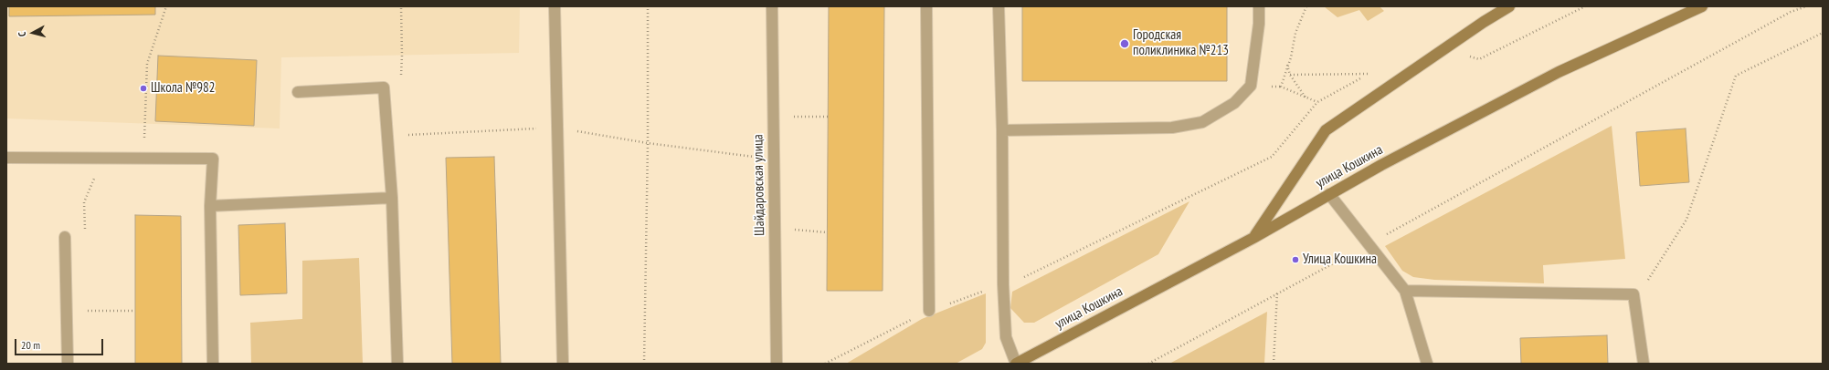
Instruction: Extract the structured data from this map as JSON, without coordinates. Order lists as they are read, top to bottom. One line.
{"streets":{"main road":["улица Кошкина"],"street":["Шайдаровская улица"]},"places":["Городская поликлиника №213","Школа №982","Улица Кошкина"],"scale_bar":"20 m","north":"left"}
